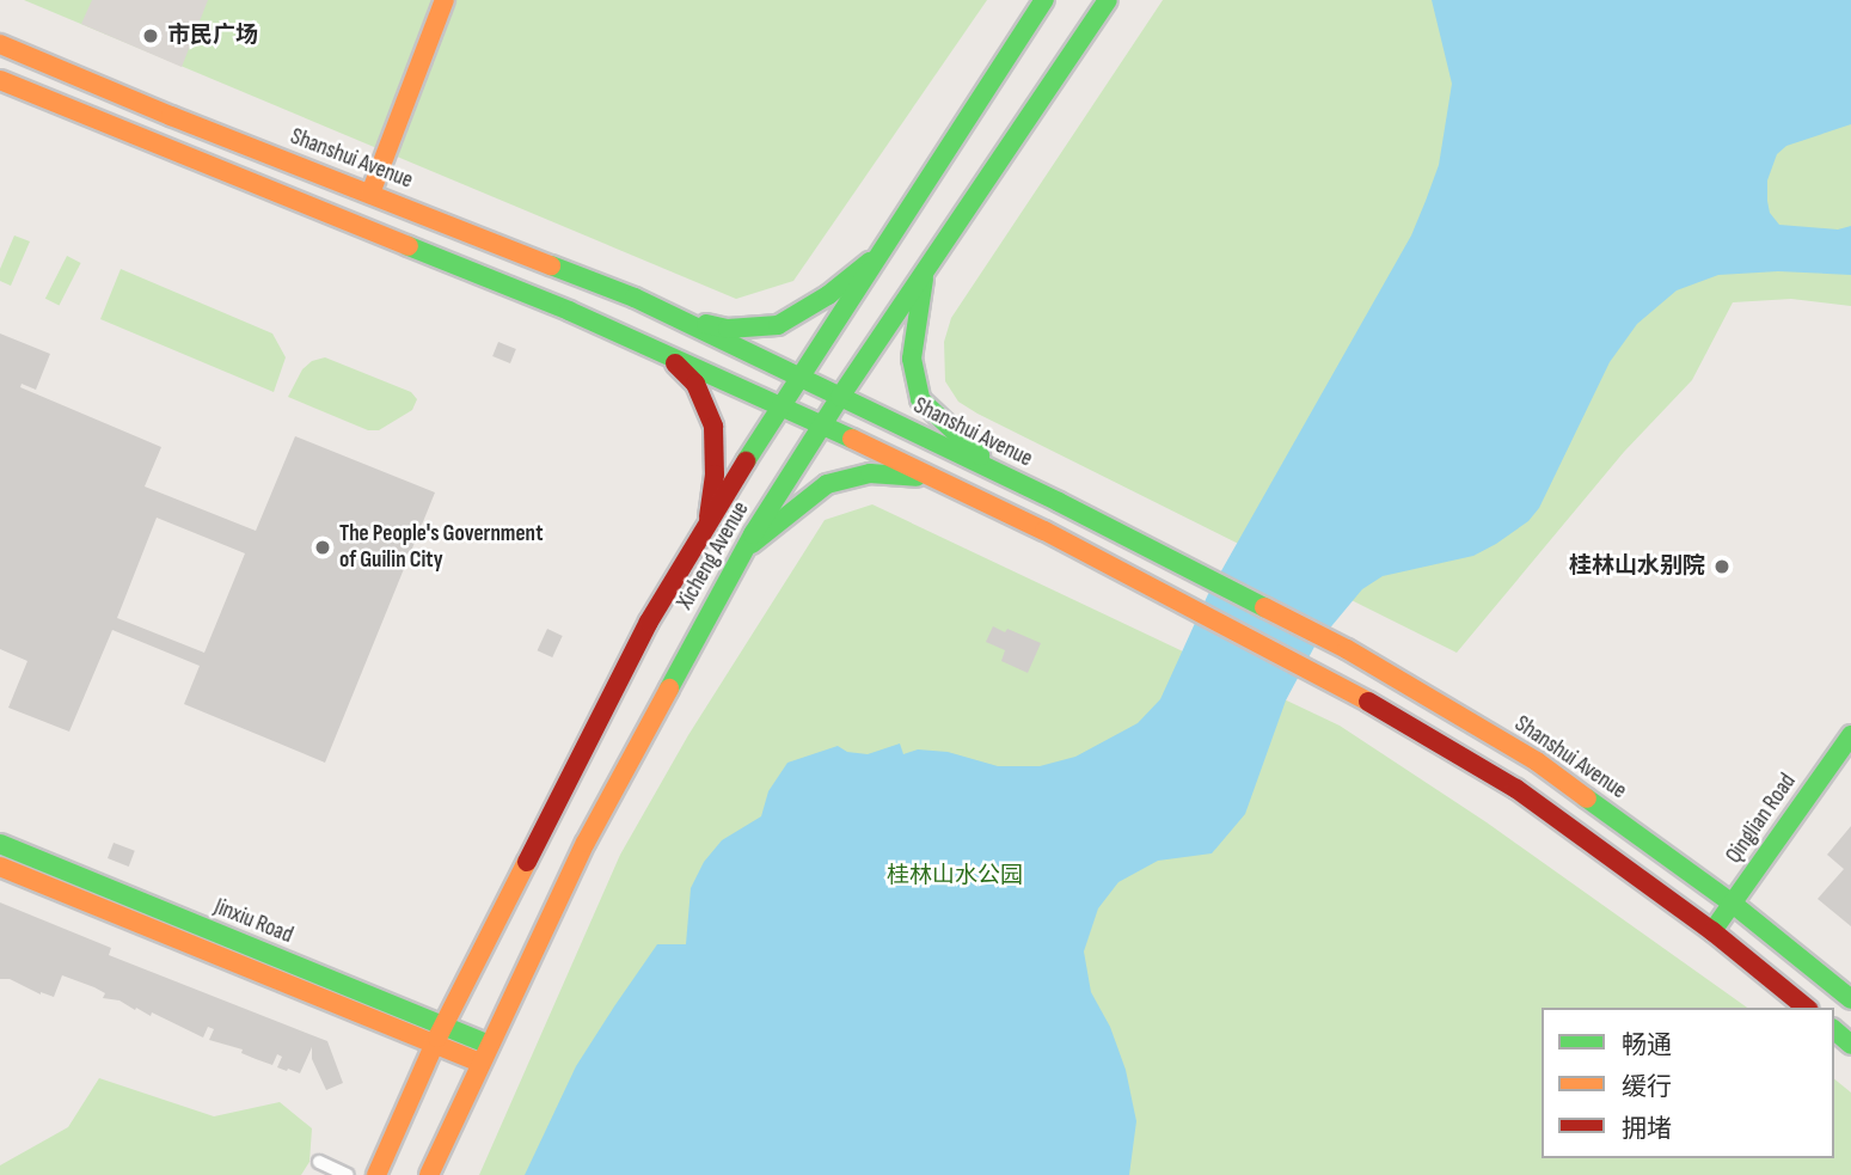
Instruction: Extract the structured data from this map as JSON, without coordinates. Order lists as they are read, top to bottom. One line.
{"streets":{"main road":["Shanshui Avenue","Xicheng Avenue","Qinglian Road","Jinxiu Road"]},"crossings":[["Shanshui Avenue","Xicheng Avenue"],["Shanshui Avenue","Qinglian Road"],["Xicheng Avenue","Jinxiu Road"]],"parks":["桂林山水公园"],"places":["市民广场","The People's Government of Guilin City","桂林山水别院"],"legend":["畅通","缓行","拥堵"]}
